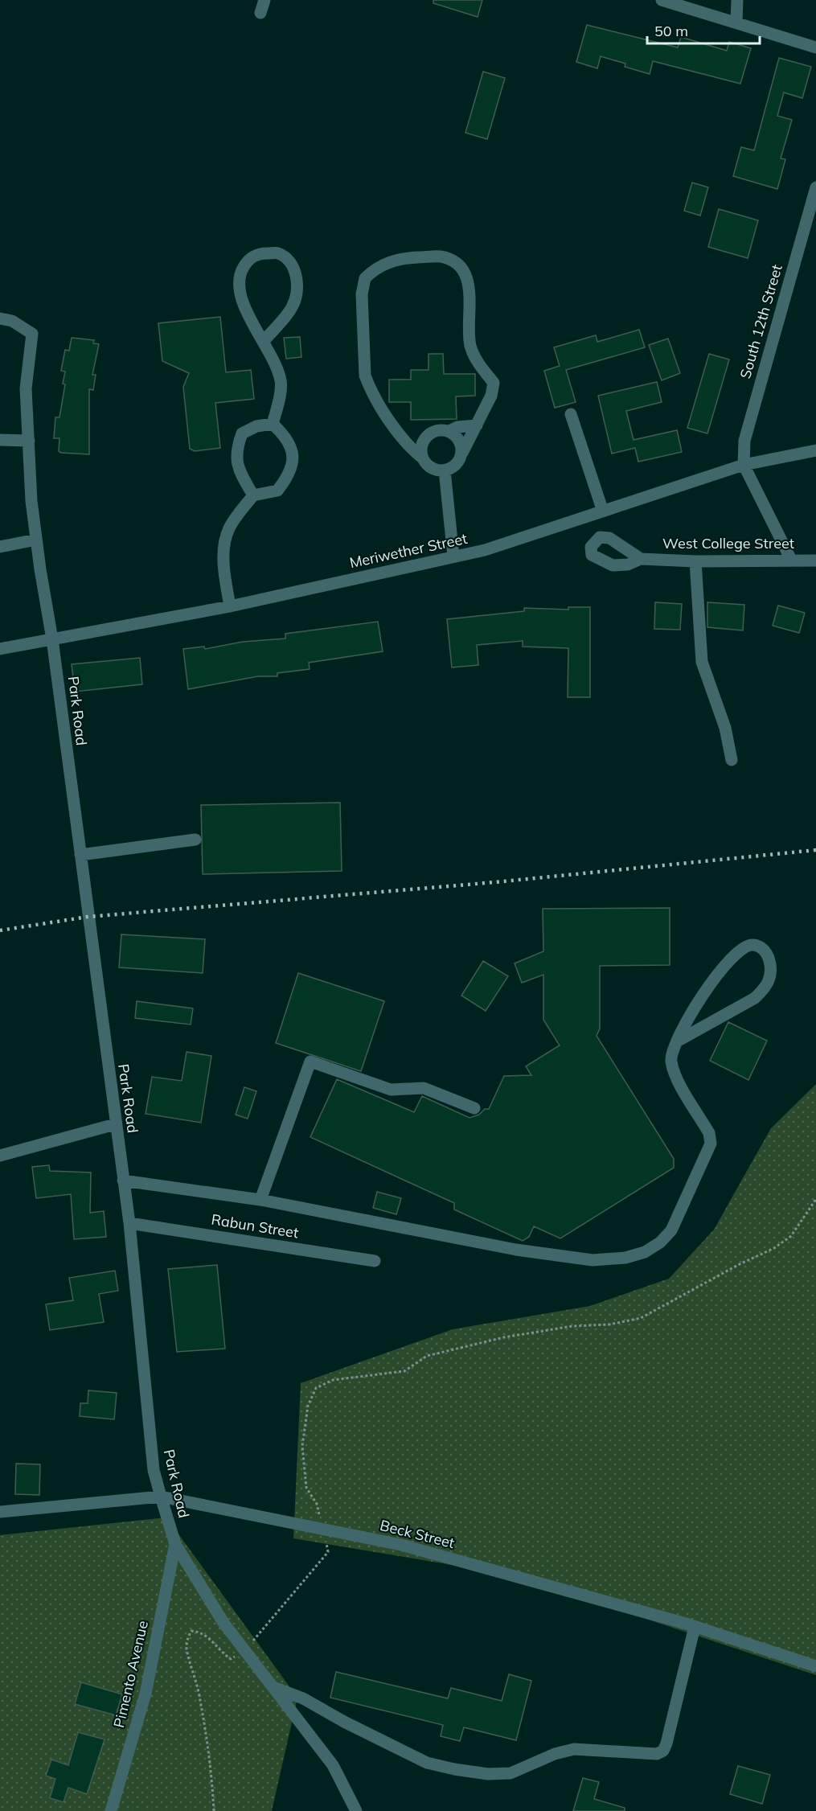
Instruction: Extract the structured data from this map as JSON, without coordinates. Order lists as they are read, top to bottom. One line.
{"streets":{"street":["South 12th Street","West College Street","Meriwether Street","Park Road","Rabun Street","Beck Street","Pimento Avenue"]},"crossings":[["South 12th Street","Meriwether Street"],["Meriwether Street","Park Road"],["Park Road","Rabun Street"],["Park Road","Beck Street"],["Park Road","Pimento Avenue"]],"scale_bar":"50 m"}
